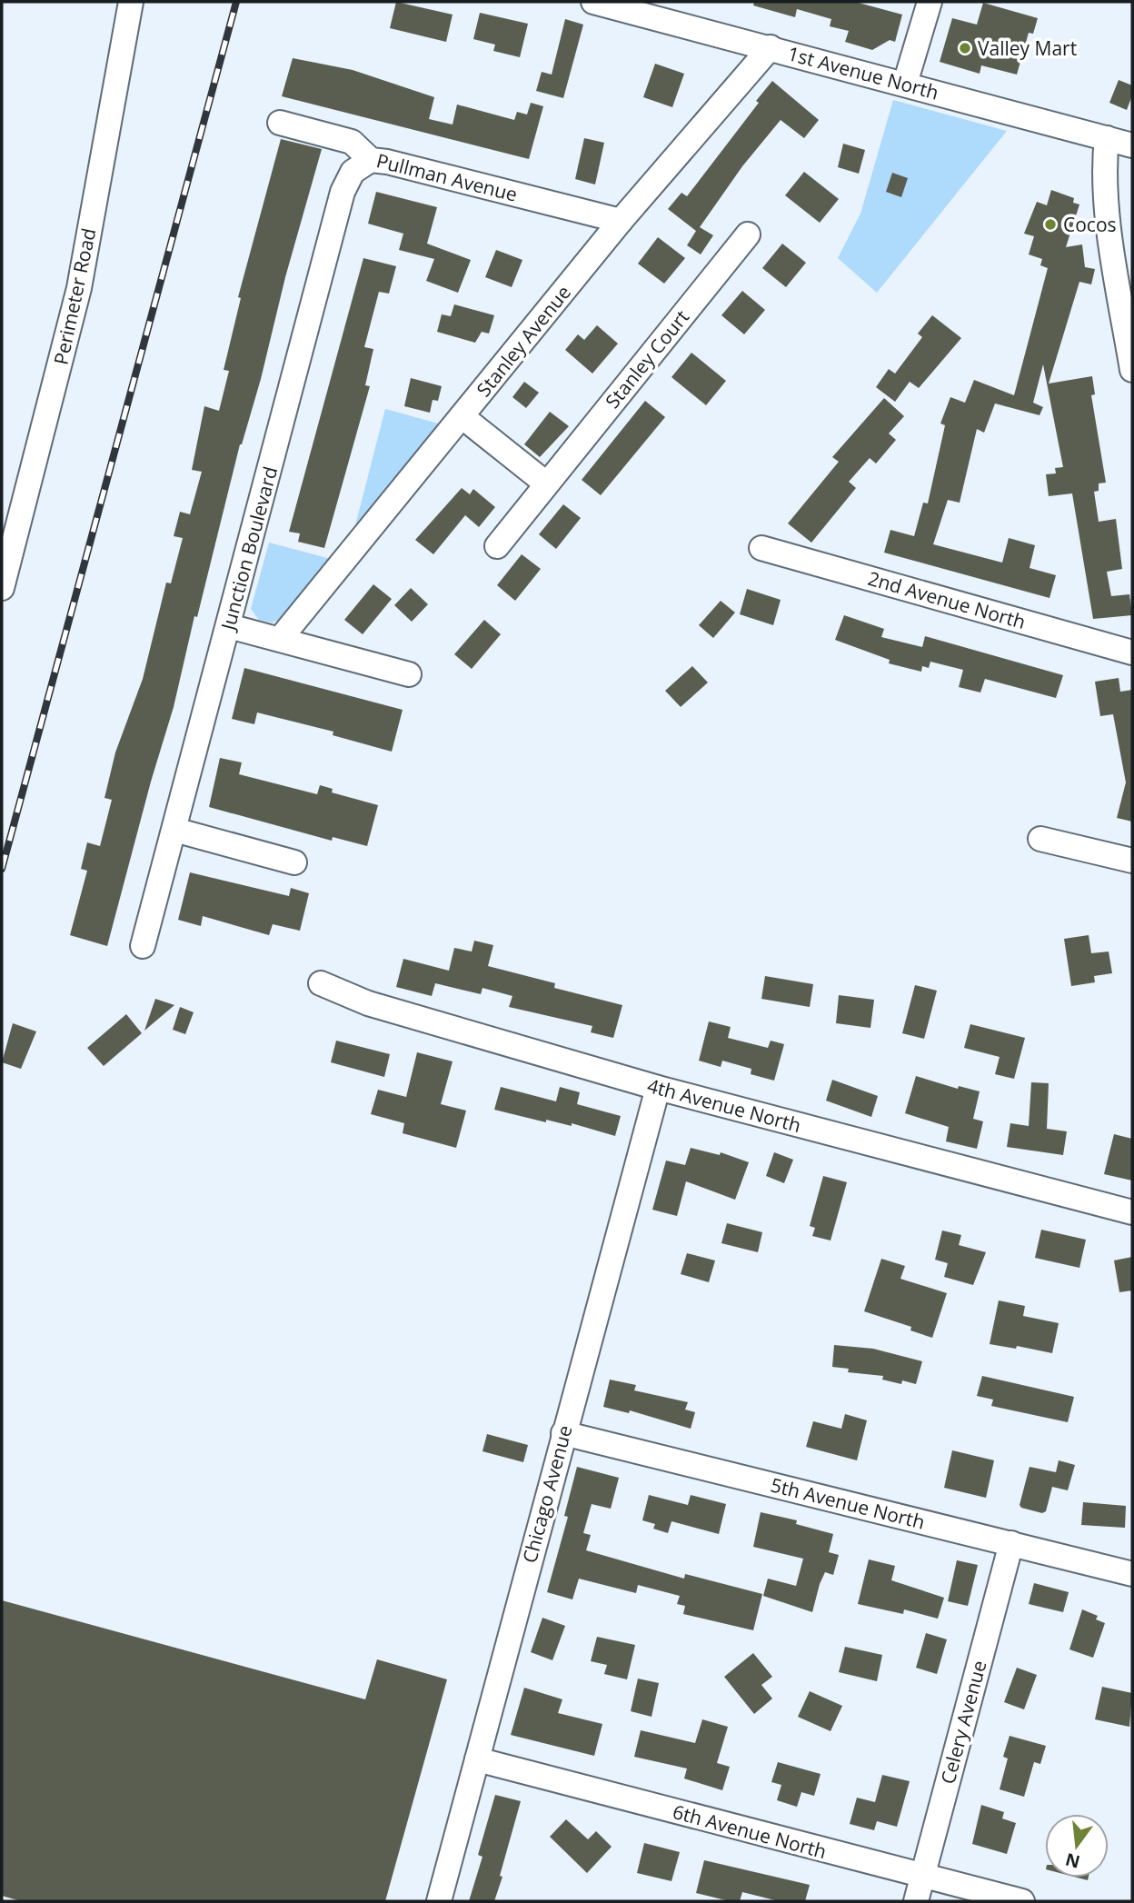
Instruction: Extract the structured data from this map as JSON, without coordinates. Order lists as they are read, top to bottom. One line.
{"streets":{"street":["1st Avenue North","Pullman Avenue","Perimeter Road","Stanley Avenue","Stanley Court","Junction Boulevard","2nd Avenue North","4th Avenue North","Chicago Avenue","5th Avenue North","Celery Avenue","6th Avenue North"]},"crossings":[["1st Avenue North","Stanley Avenue"],["Pullman Avenue","Stanley Avenue"],["Pullman Avenue","Junction Boulevard"],["4th Avenue North","Chicago Avenue"],["Chicago Avenue","5th Avenue North"],["Chicago Avenue","6th Avenue North"],["5th Avenue North","Celery Avenue"],["Celery Avenue","6th Avenue North"]],"places":["Valley Mart","Cocos"],"north":"bottom"}
